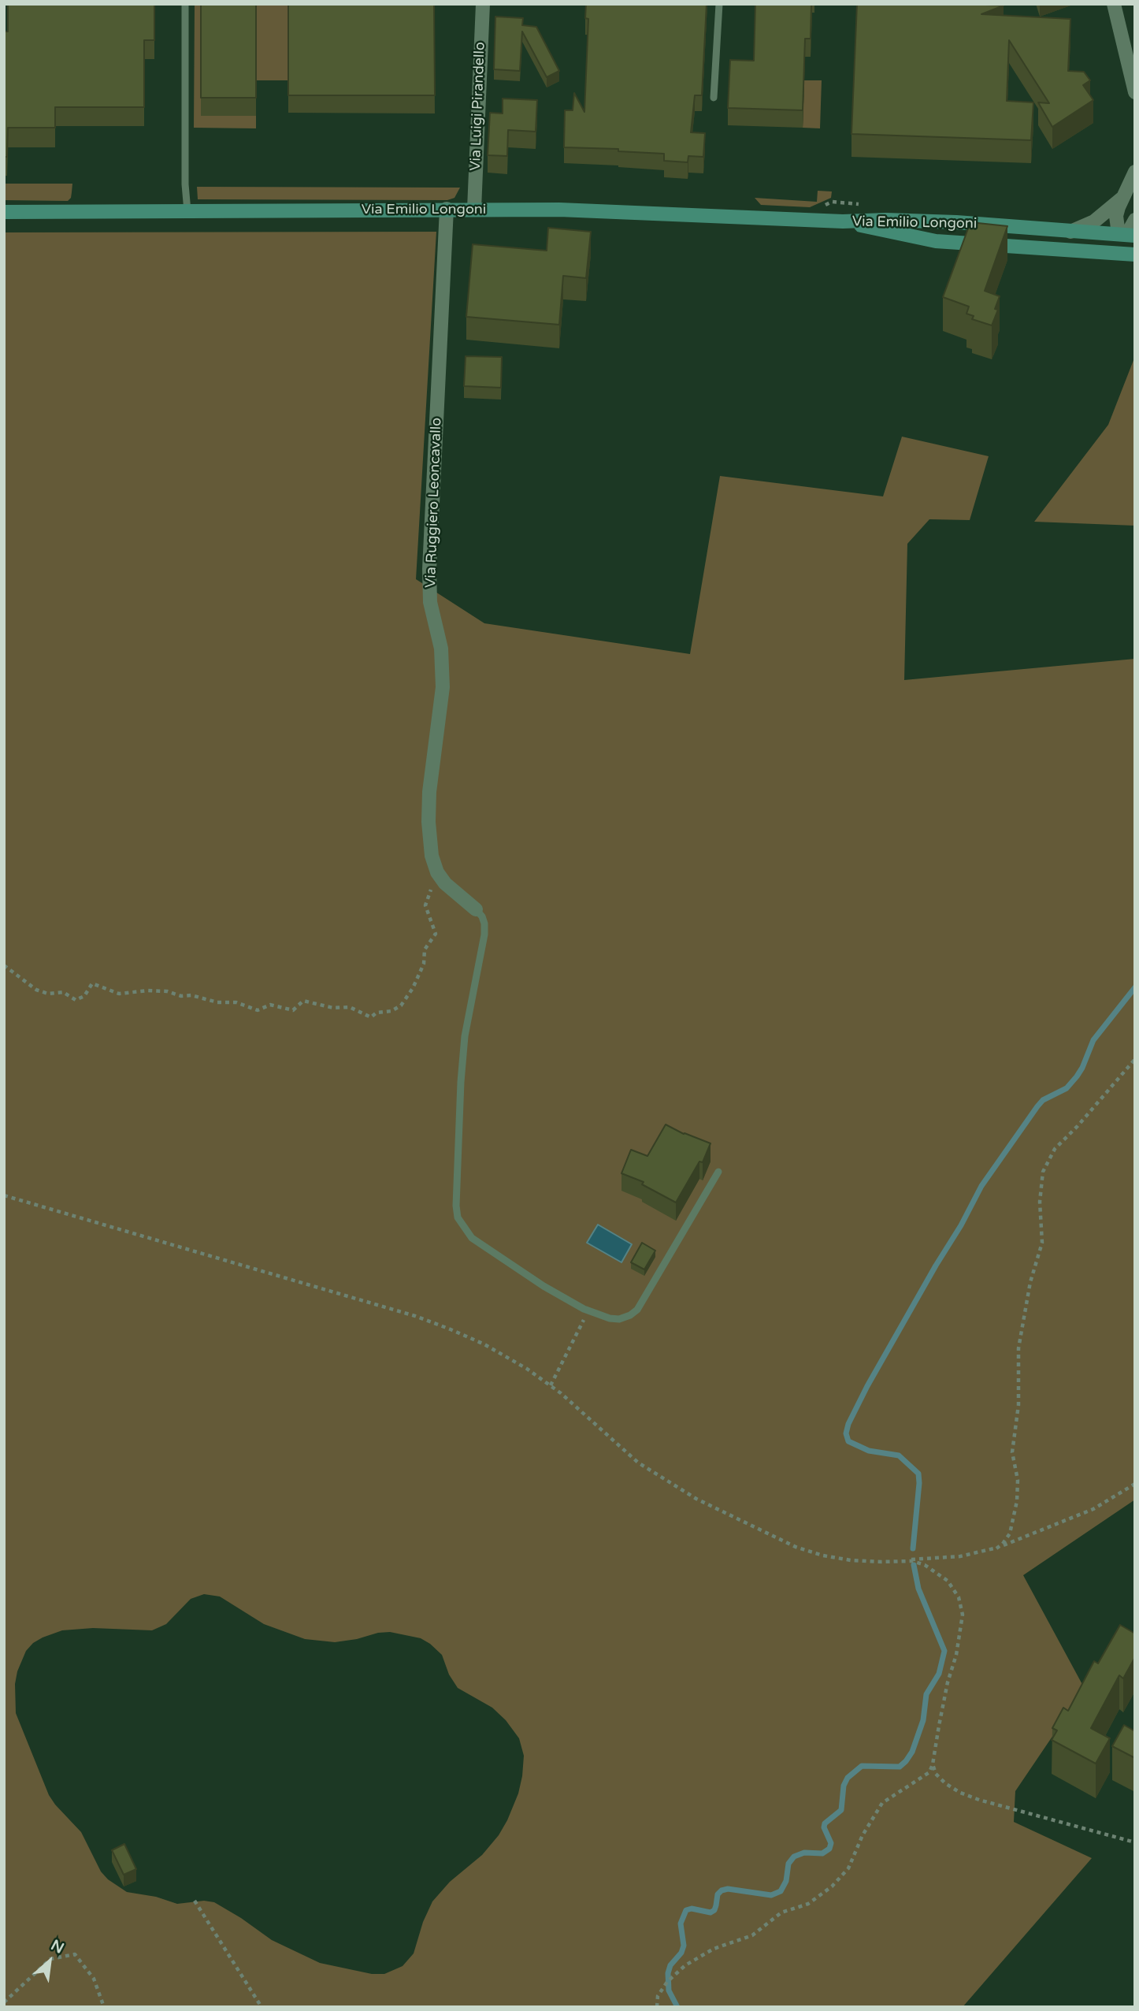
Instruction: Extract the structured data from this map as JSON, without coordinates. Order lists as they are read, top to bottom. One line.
{"streets":{"street":["Via Luigi Pirandello","Via Emilio Longoni","Via Ruggiero Leoncavallo"]},"crossings":[["Via Luigi Pirandello","Via Emilio Longoni"],["Via Emilio Longoni","Via Ruggiero Leoncavallo"]],"north":"top right"}
